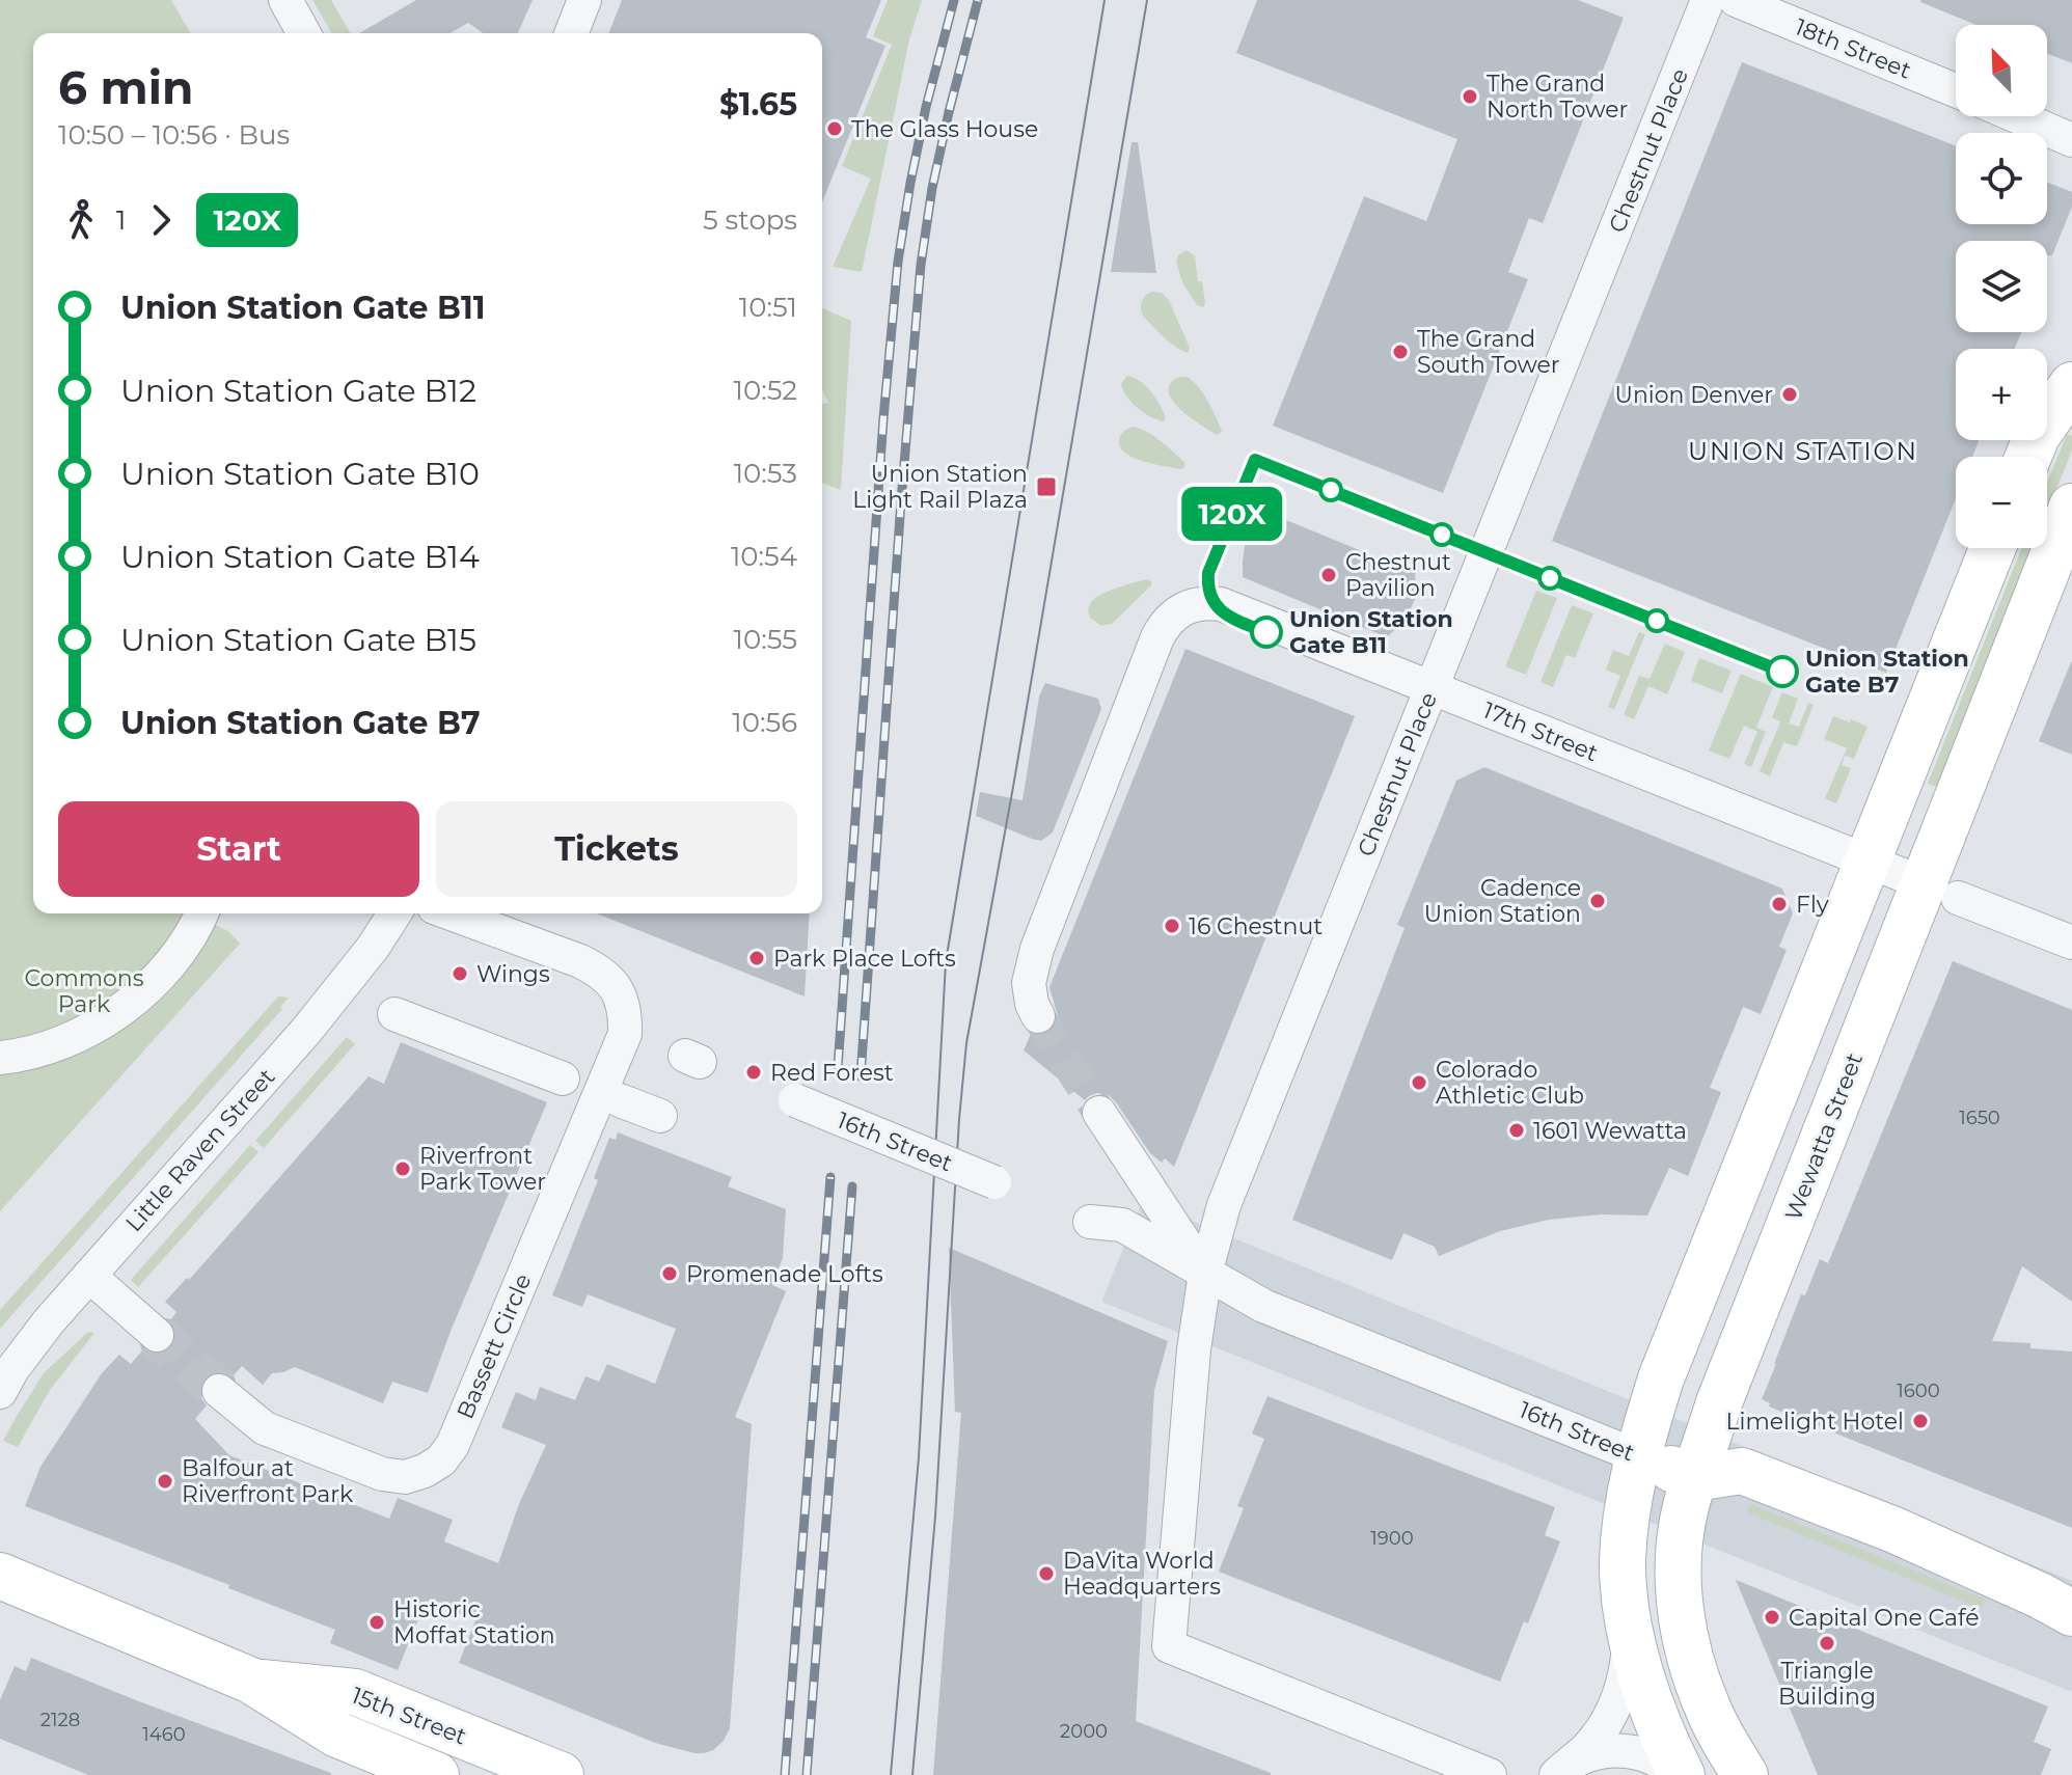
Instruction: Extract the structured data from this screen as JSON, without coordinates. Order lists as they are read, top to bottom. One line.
{"streets":{"street":["18th Street","Chestnut Place","17th Street","Wewatta Street","16th Street","Little Raven Street","Bassett Circle","15th Street"]},"crossings":[["Chestnut Place","17th Street"],["Chestnut Place","16th Street"],["17th Street","Wewatta Street"],["Wewatta Street","16th Street"]],"districts":["UNION STATION"],"parks":["Commons Park"],"places":{"other":["The Grand North Tower","The Glass House","The Grand South Tower","Union Denver","Chestnut Pavilion","Union Station Gate B11","Union Station Gate B7","Cadence Union Station","Fly","16 Chestnut","Park Place Lofts","Wings","Red Forest","Colorado Athletic Club","1601 Wewatta","Riverfront Park Tower","Promenade Lofts","Limelight Hotel","Balfour at Riverfront Park","DaVita World Headquarters","Capital One Café","Historic Moffat Station","Triangle Building"],"transit":["Union Station Light Rail Plaza"]},"lines":["bus line 120X"],"house_numbers":["1650","1600","1900","2128","2000","1460"],"north":"top left","page":{"on_map":"120X","map_buttons":["+","−"],"heading":["6 min","10:50 – 10:56 · Bus","$1.65"],"legs":["1","120X","5 stops"],"list":[{"name":"Union Station Gate B11","value":"10:51"},{"name":"Union Station Gate B12","value":"10:52"},{"name":"Union Station Gate B10","value":"10:53"},{"name":"Union Station Gate B14","value":"10:54"},{"name":"Union Station Gate B15","value":"10:55"},{"name":"Union Station Gate B7","value":"10:56"}],"buttons":["Start","Tickets"]}}
